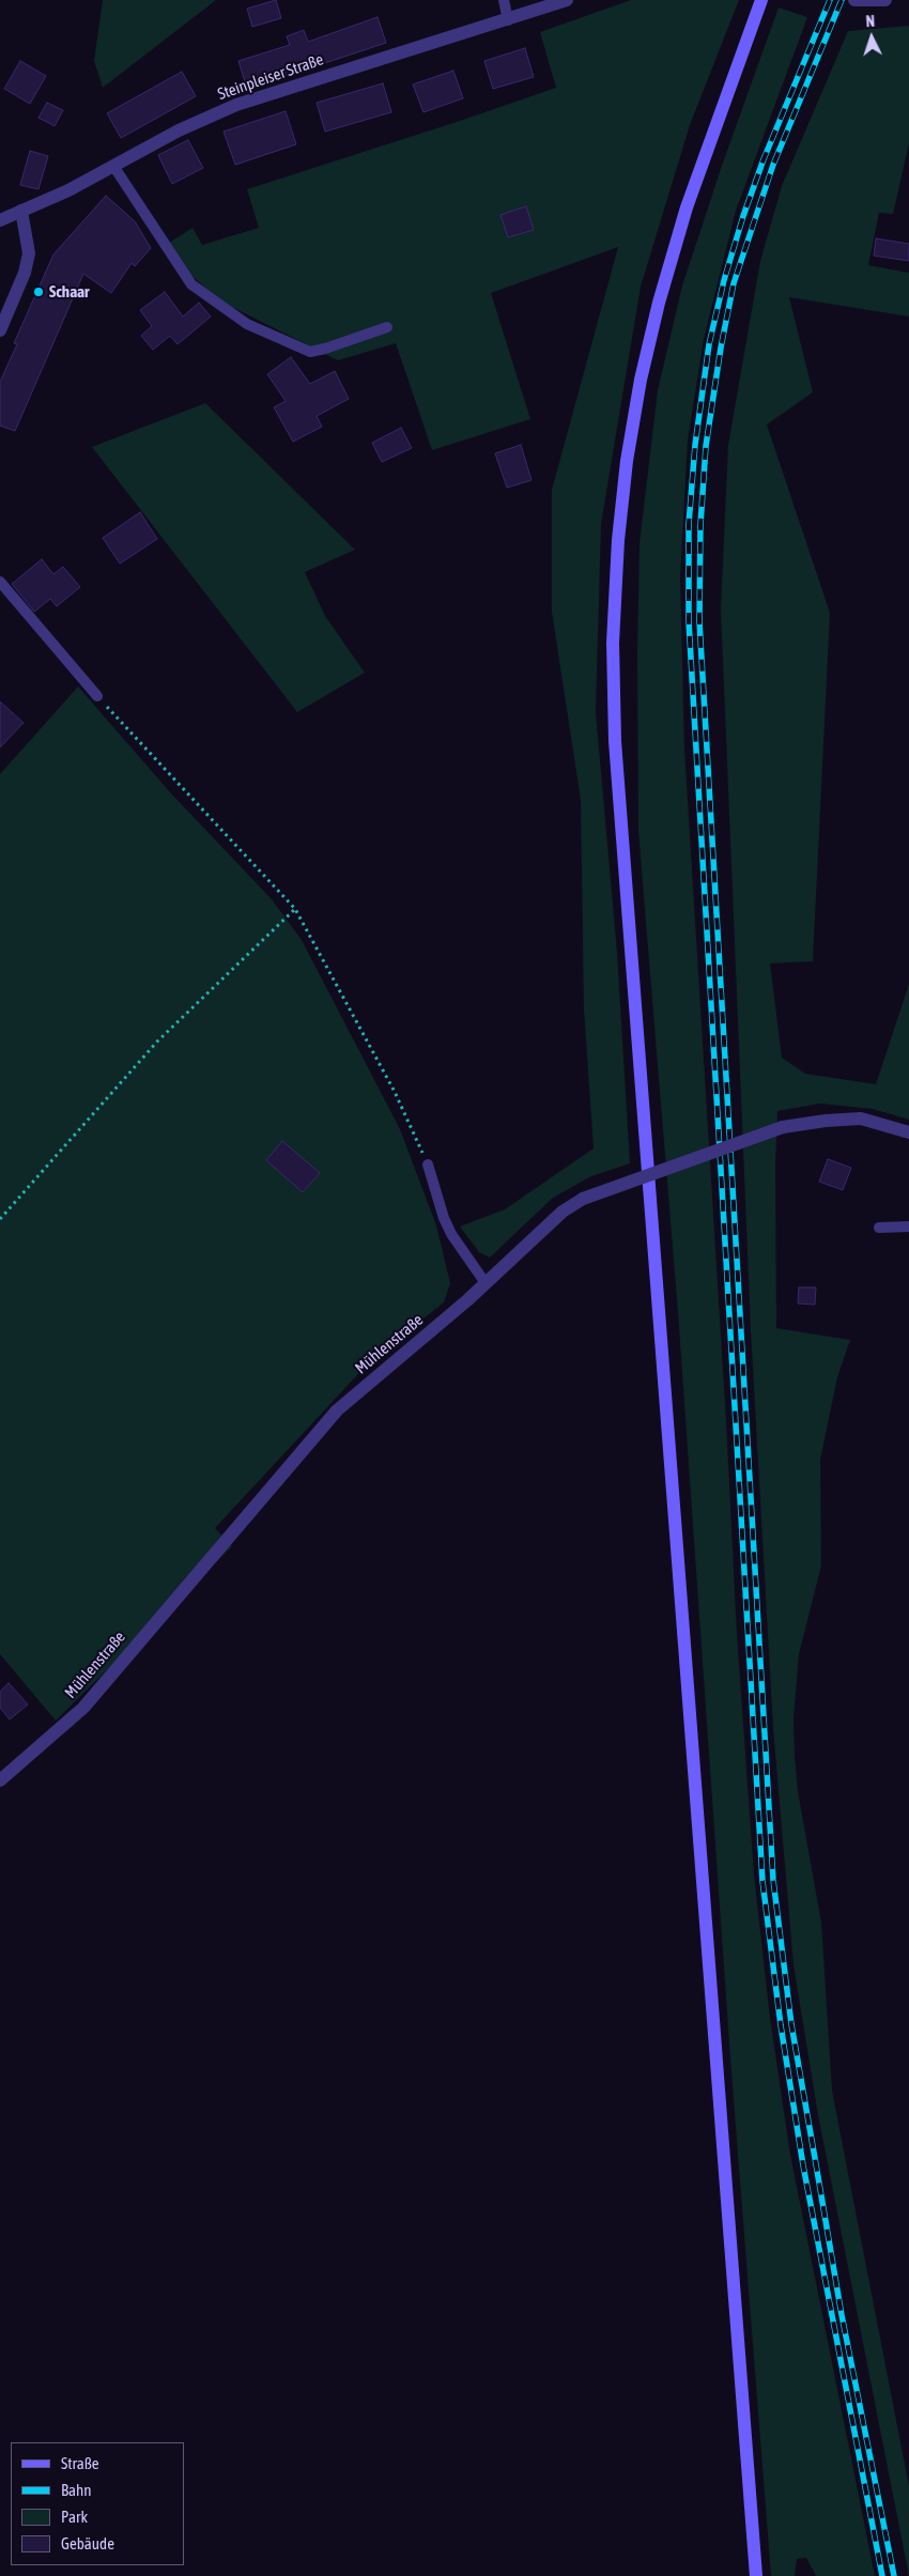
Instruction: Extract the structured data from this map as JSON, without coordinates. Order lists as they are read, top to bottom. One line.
{"streets":{"street":["Steinpleiser Straße","Mühlenstraße"]},"places":["Schaar"],"legend":["Straße","Bahn","Park","Gebäude"],"north":"top"}
